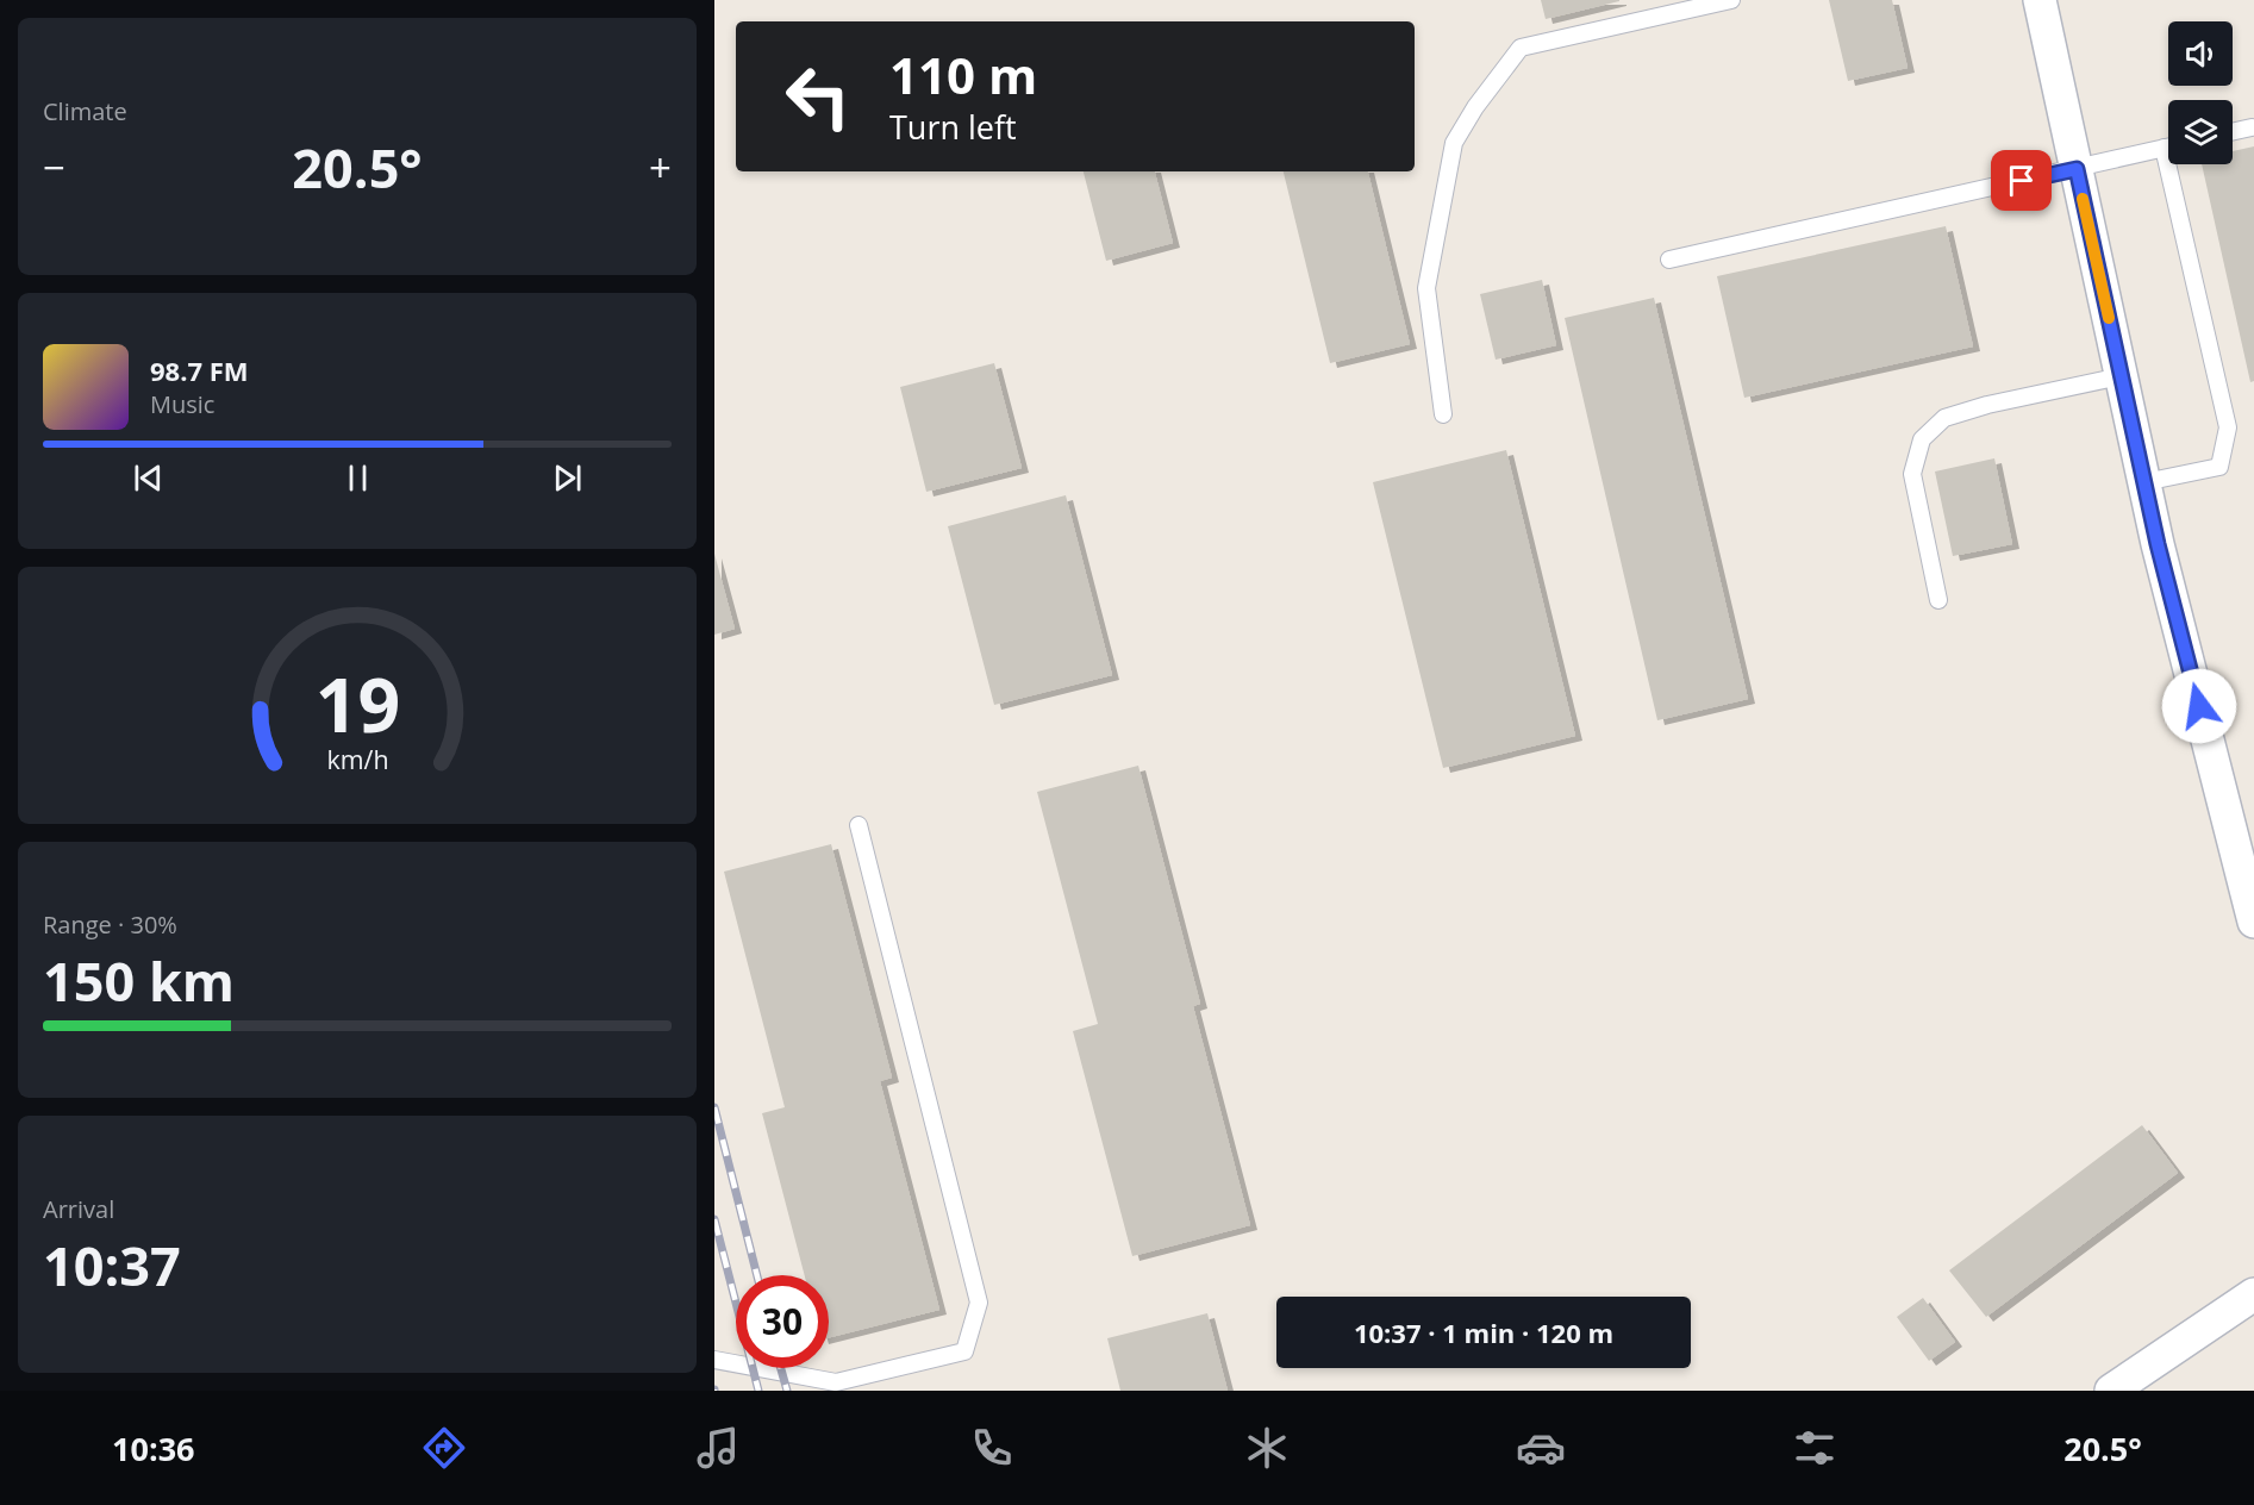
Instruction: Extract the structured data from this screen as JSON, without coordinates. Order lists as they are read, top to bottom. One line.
{"page":{"tile":["Climate",["Range · 30%","150 km"],["Arrival","10:37"]],"turn":["110 m","Turn left"],"heat":["−","20.5°","+"],"song":["98.7 FM","Music"],"limit":"30","trip":"10:37 · 1 min · 120 m","tabs":["10:36","20.5°"],"gauge":["19","km/h"]}}
